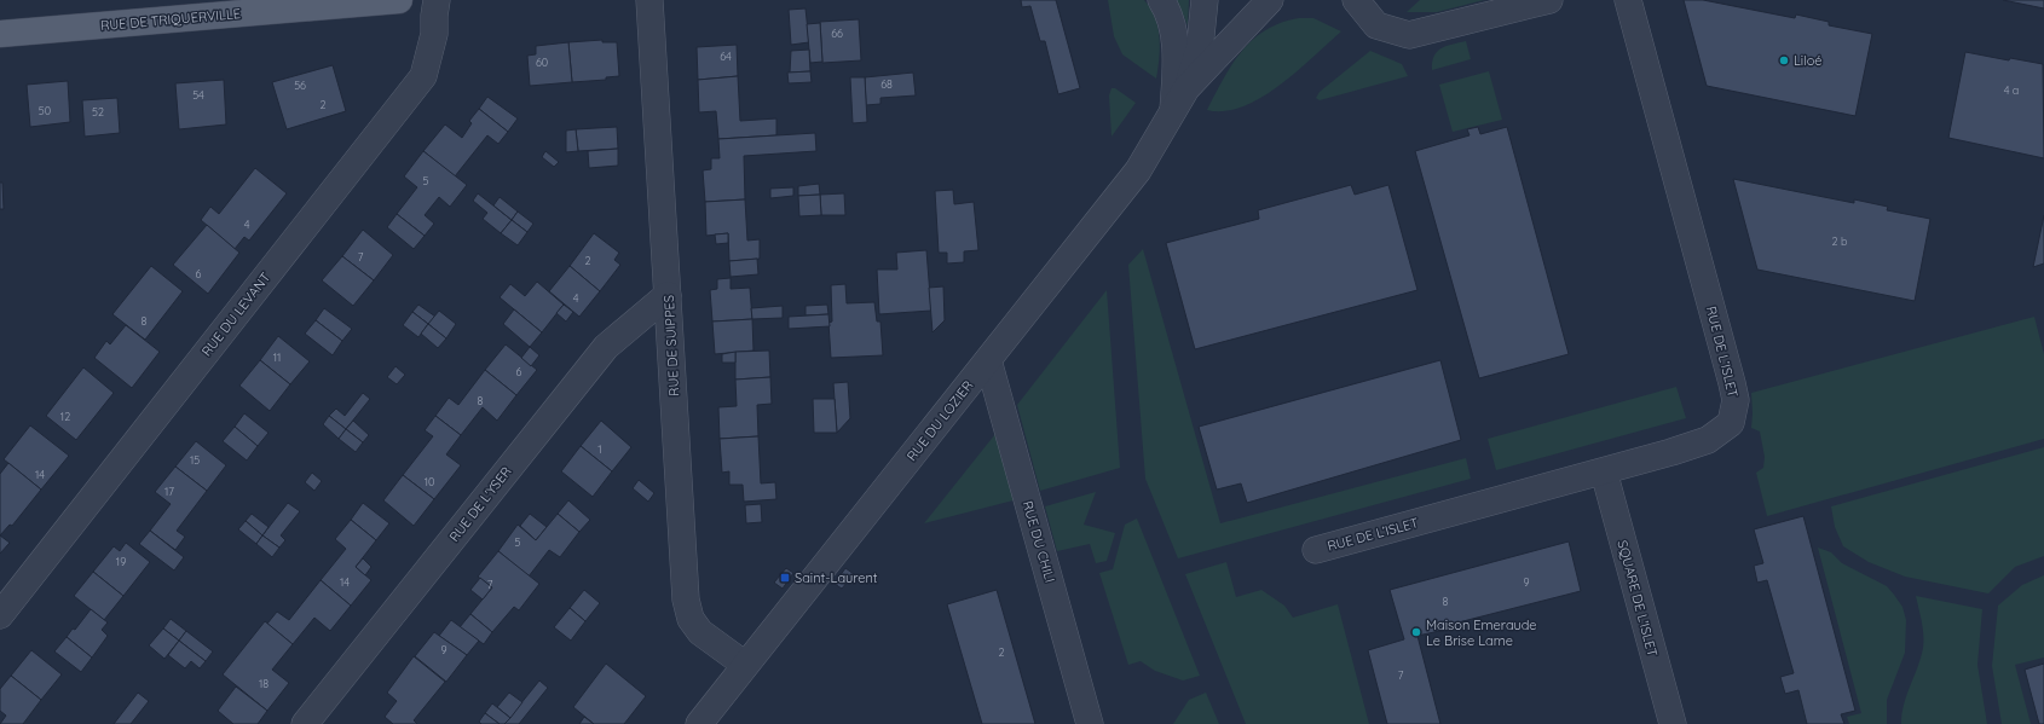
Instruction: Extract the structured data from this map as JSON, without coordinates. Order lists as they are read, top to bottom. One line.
{"streets":{"main road":["RUE DE TRIQUERVILLE"],"street":["RUE DU LEVANT","RUE DE SUIPPES","RUE DE L’ISLET","RUE DU LOZIER","RUE DE L'YSER","RUE DU CHILI","SQUARE DE L'ISLET"]},"crossings":[["RUE DE SUIPPES","RUE DU LOZIER"],["RUE DE SUIPPES","RUE DE L'YSER"],["RUE DE L’ISLET","SQUARE DE L'ISLET"],["RUE DU LOZIER","RUE DU CHILI"]],"places":{"other":["Liloé","Maison Emeraude Le Brise Lame"],"transit":["Saint-Laurent"]},"house_numbers":["66","64","60","68","56","4 a","54","2","50","52","5","4","2 b","7","2","6","4","8","11","6","8","12","1","15","14","10","17","5","19","14","9","7","8","9","2","7","18"]}
